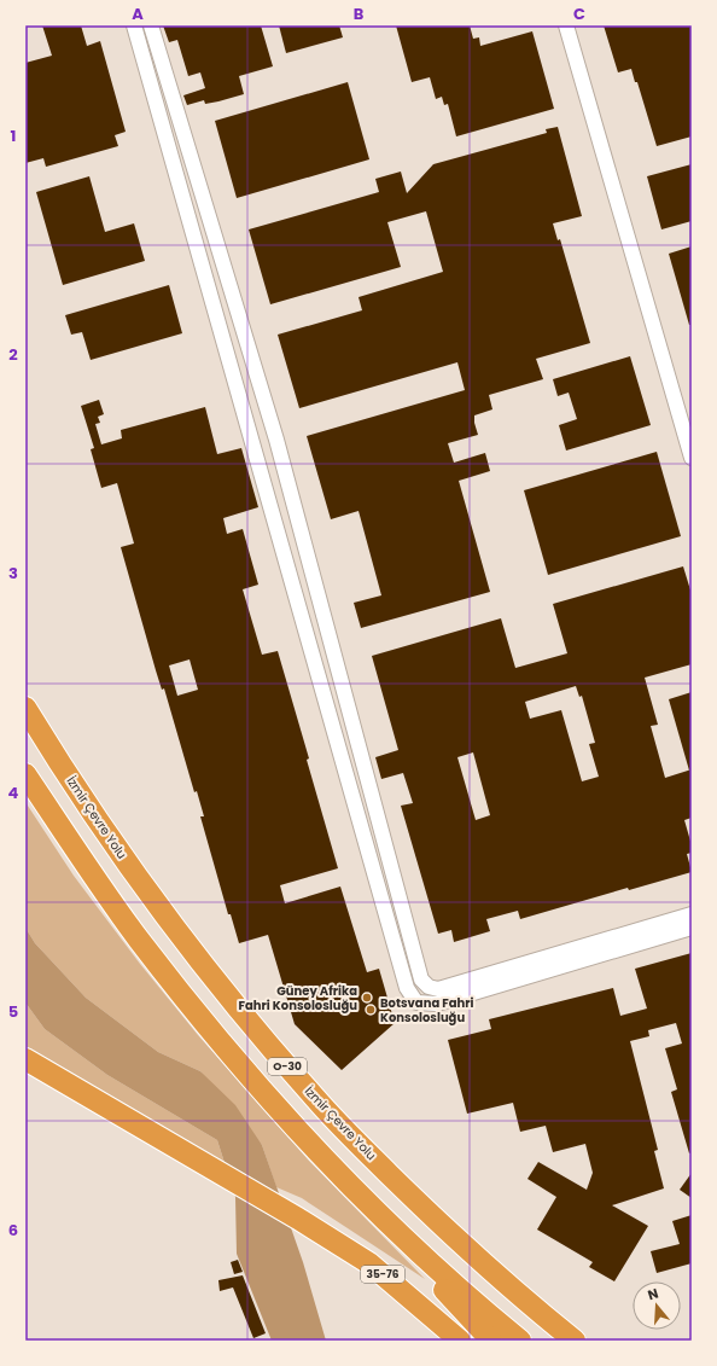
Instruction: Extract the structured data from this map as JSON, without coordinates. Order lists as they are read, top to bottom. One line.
{"streets":{"highway":["İzmir Çevre Yolu","O-30","35-76"]},"places":["Güney Afrika Fahri Konsolosluğu","Botsvana Fahri Konsolosluğu"],"north":"top","grid":{"columns":["A","B","C"],"rows":["1","2","3","4","5","6"]}}
